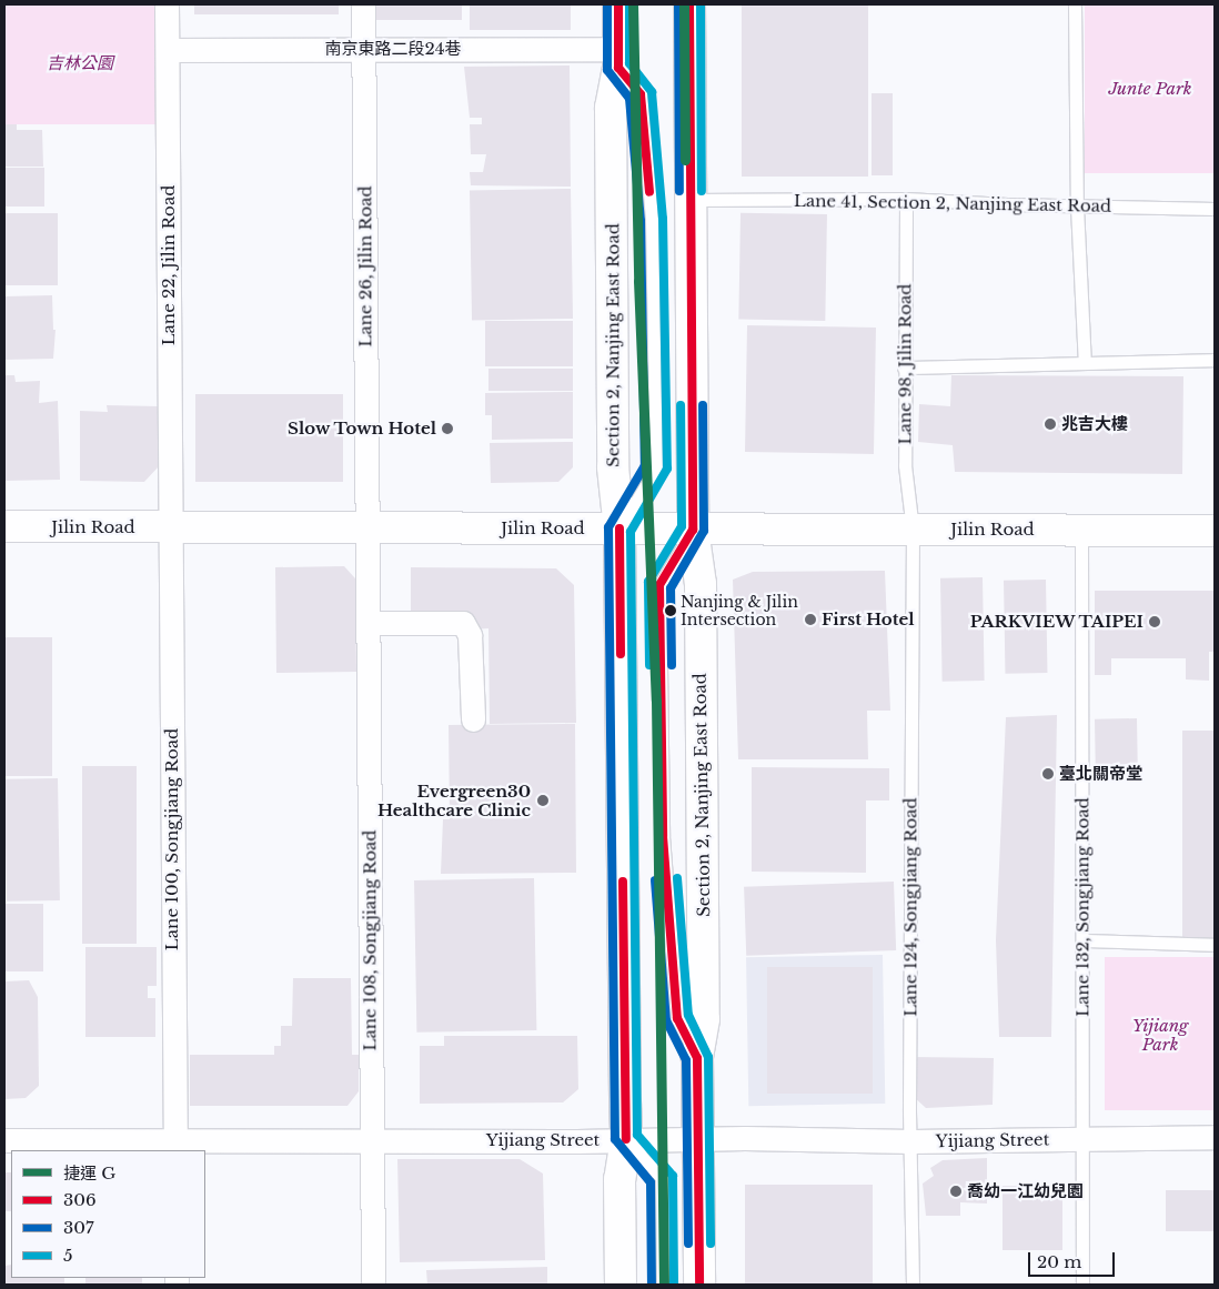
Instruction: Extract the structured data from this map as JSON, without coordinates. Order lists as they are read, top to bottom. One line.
{"streets":{"main road":["Section 2, Nanjing East Road","Jilin Road"],"street":["南京東路二段24巷","Lane 22, Jilin Road","Lane 26, Jilin Road","Lane 100, Songjiang Road","Lane 108, Songjiang Road","Yijiang Street"],"lane":["Lane 41, Section 2, Nanjing East Road","Lane 98, Jilin Road","Lane 124, Songjiang Road","Lane 132, Songjiang Road"]},"crossings":[["南京東路二段24巷","Lane 22, Jilin Road"],["南京東路二段24巷","Lane 26, Jilin Road"],["南京東路二段24巷","Section 2, Nanjing East Road"],["Lane 41, Section 2, Nanjing East Road","Section 2, Nanjing East Road"],["Lane 41, Section 2, Nanjing East Road","Lane 98, Jilin Road"],["Lane 22, Jilin Road","Jilin Road"],["Lane 22, Jilin Road","Lane 100, Songjiang Road"],["Lane 26, Jilin Road","Jilin Road"],["Lane 26, Jilin Road","Lane 108, Songjiang Road"],["Section 2, Nanjing East Road","Jilin Road"],["Section 2, Nanjing East Road","Yijiang Street"],["Lane 98, Jilin Road","Jilin Road"],["Lane 98, Jilin Road","Lane 124, Songjiang Road"],["Jilin Road","Lane 100, Songjiang Road"],["Jilin Road","Lane 124, Songjiang Road"],["Jilin Road","Lane 132, Songjiang Road"],["Jilin Road","Lane 108, Songjiang Road"],["Lane 100, Songjiang Road","Yijiang Street"],["Lane 124, Songjiang Road","Yijiang Street"],["Lane 132, Songjiang Road","Yijiang Street"],["Lane 108, Songjiang Road","Yijiang Street"]],"parks":["吉林公園","Junte Park","Yijiang Park"],"places":["兆吉大樓","Slow Town Hotel","Nanjing & Jilin Intersection","First Hotel","PARKVIEW TAIPEI","臺北關帝堂","Evergreen30 Healthcare Clinic","喬幼一江幼兒園"],"lines":["metro line G","transit line 306","transit line 307","transit line 5"],"legend":["捷運 G","306","307","5"],"scale_bar":"20 m"}
